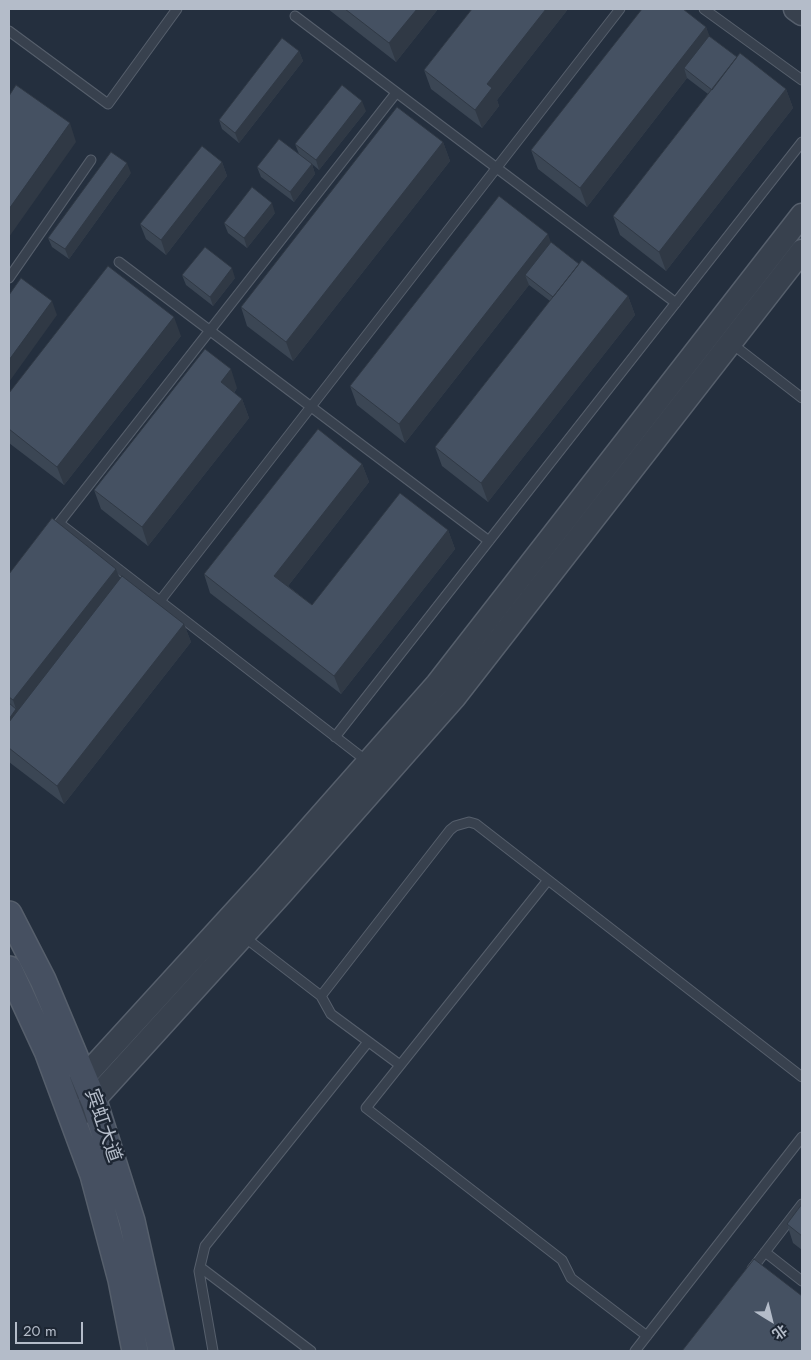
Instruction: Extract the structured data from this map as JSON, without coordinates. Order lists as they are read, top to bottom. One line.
{"streets":{"main road":["宾虹大道"]},"scale_bar":"20 m","north":"bottom right"}
